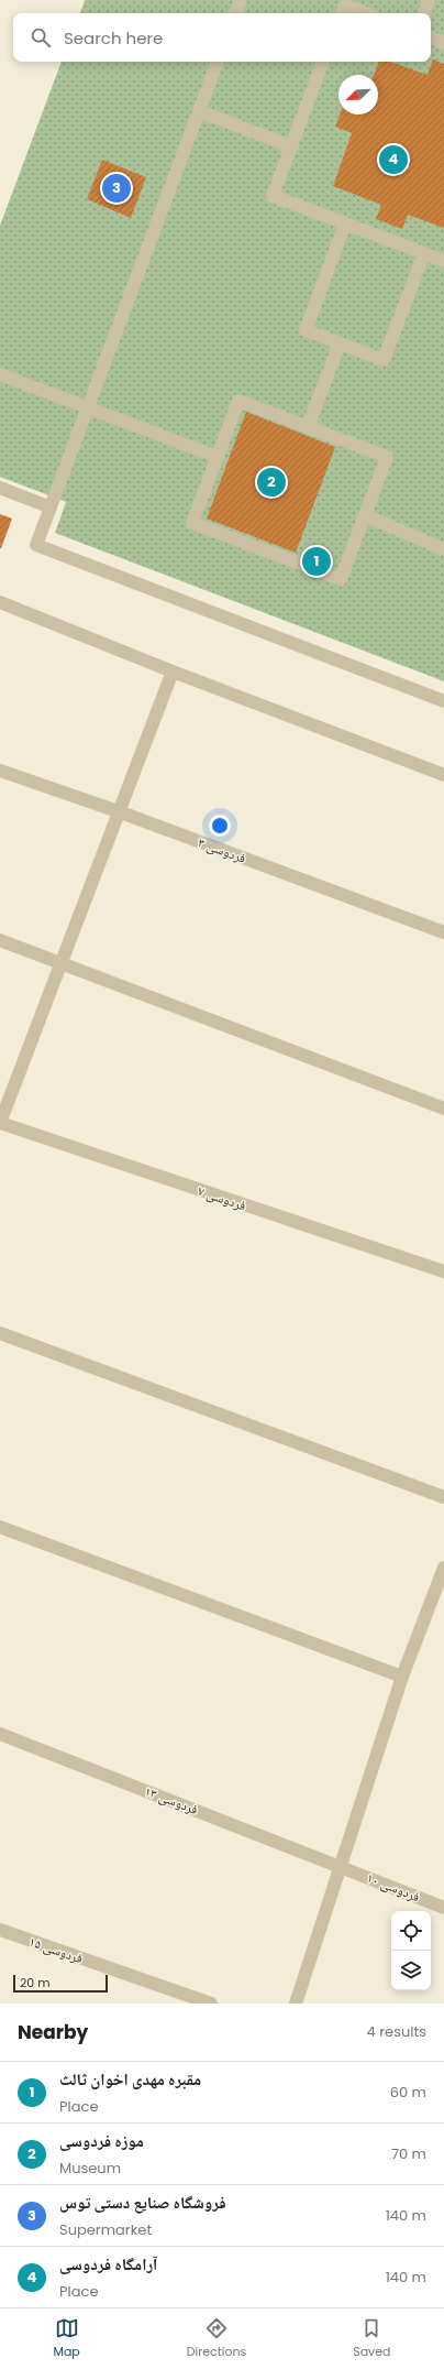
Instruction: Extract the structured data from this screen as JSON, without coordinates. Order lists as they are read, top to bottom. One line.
{"streets":{"street":["فردوسی ۳","فردوسی ۷","فردوسی ۱۳","فردوسی ۱۰","فردوسی ۱۵"]},"crossings":[["فردوسی ۱۳","فردوسی ۱۰"]],"scale_bar":"20 m","north":"bottom left","page":{"search":"Search here","pins":["4","3","2","1"],"scale":"20 m","heading":["Nearby","4 results"],"list":[{"mark":"1","name":"مقبره مهدی اخوان ثالث","note":"Place","value":"60 m"},{"mark":"2","name":"موزه فردوسی","note":"Museum","value":"70 m"},{"mark":"3","name":"فروشگاه صنایع دستی توس","note":"Supermarket","value":"140 m"},{"mark":"4","name":"آرامگاه فردوسی","note":"Place","value":"140 m"}],"nav":["Map","Directions","Saved"]}}
